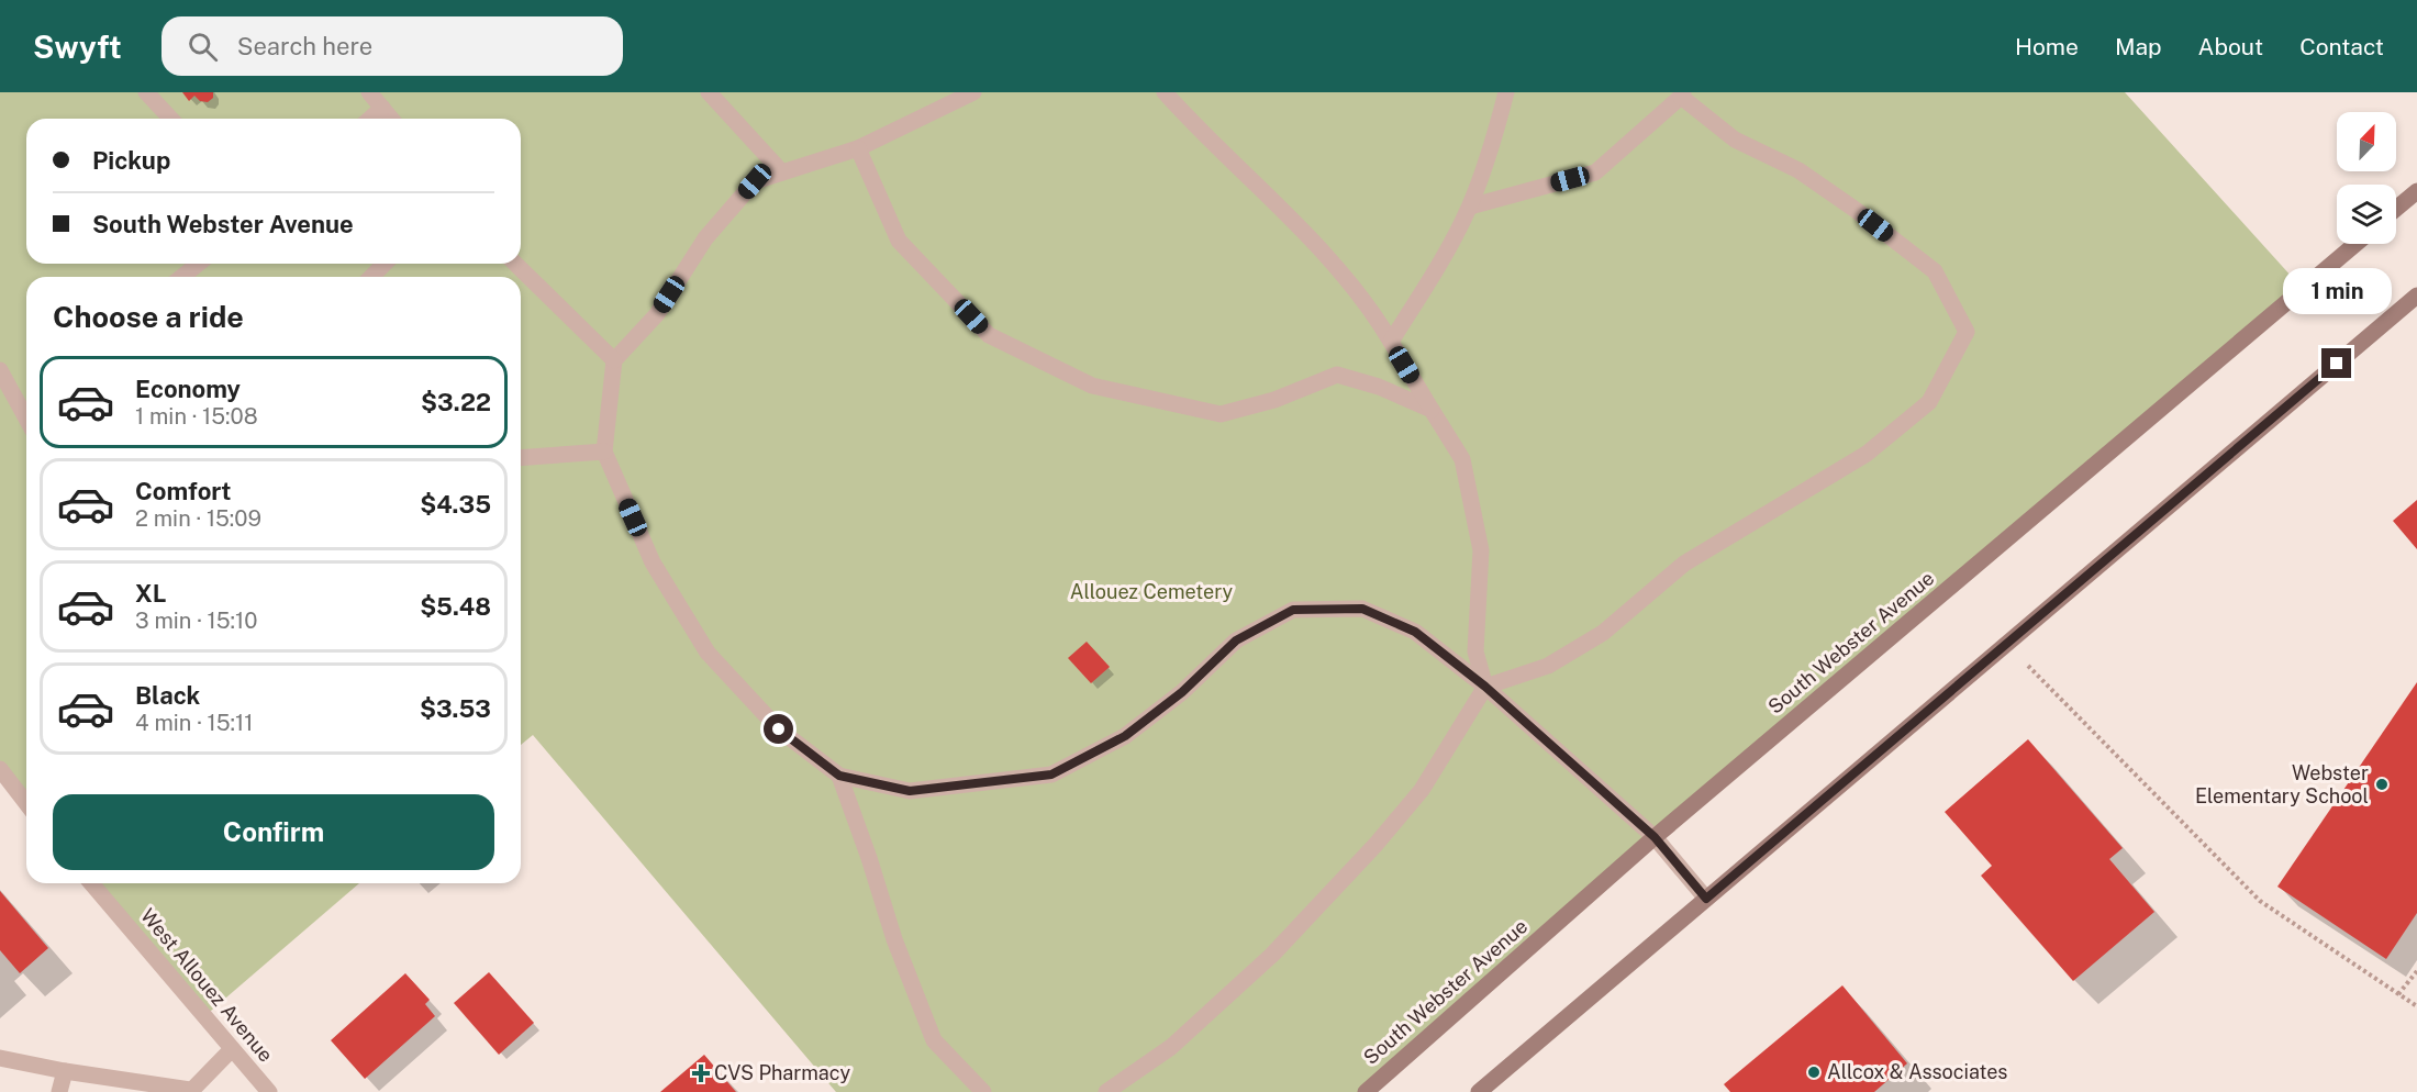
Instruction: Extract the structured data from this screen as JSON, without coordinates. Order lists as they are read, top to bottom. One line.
{"streets":{"main road":["South Webster Avenue"],"street":["West Allouez Avenue"]},"parks":["Allouez Cemetery"],"places":{"other":["Webster Elementary School","Allcox & Associates"],"health":["CVS Pharmacy"]},"north":"top right","page":{"header":"Swyft","search":"Search here","nav":["Home","Map","About","Contact"],"banner":["Pickup","South Webster Avenue"],"bubble":"1 min","heading":"Choose a ride","list":[{"name":"Economy","note":"1 min · 15:08","value":"$3.22"},{"name":"Comfort","note":"2 min · 15:09","value":"$4.35"},{"name":"XL","note":"3 min · 15:10","value":"$5.48"},{"name":"Black","note":"4 min · 15:11","value":"$3.53"}],"buttons":"Confirm"}}
